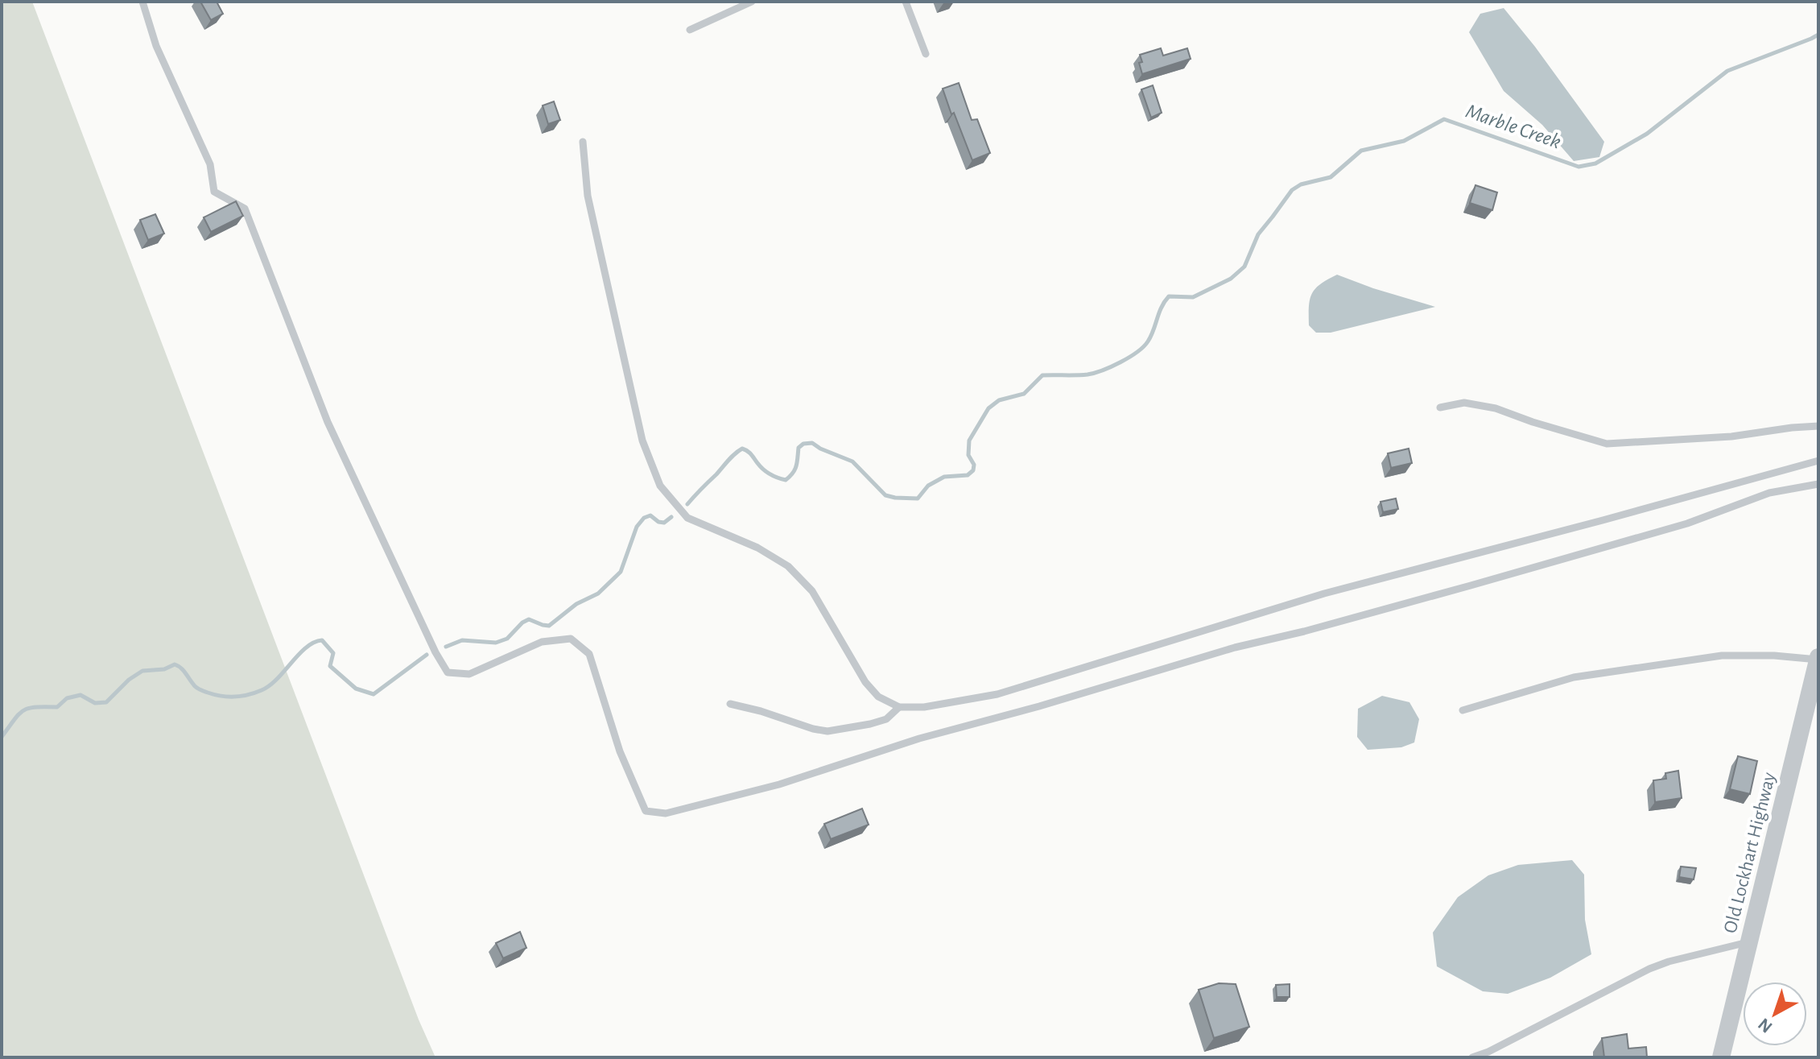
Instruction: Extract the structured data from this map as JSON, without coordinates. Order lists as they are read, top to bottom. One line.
{"streets":{"street":["Old Lockhart Highway"]},"water":["Marble Creek"],"north":"bottom left"}
